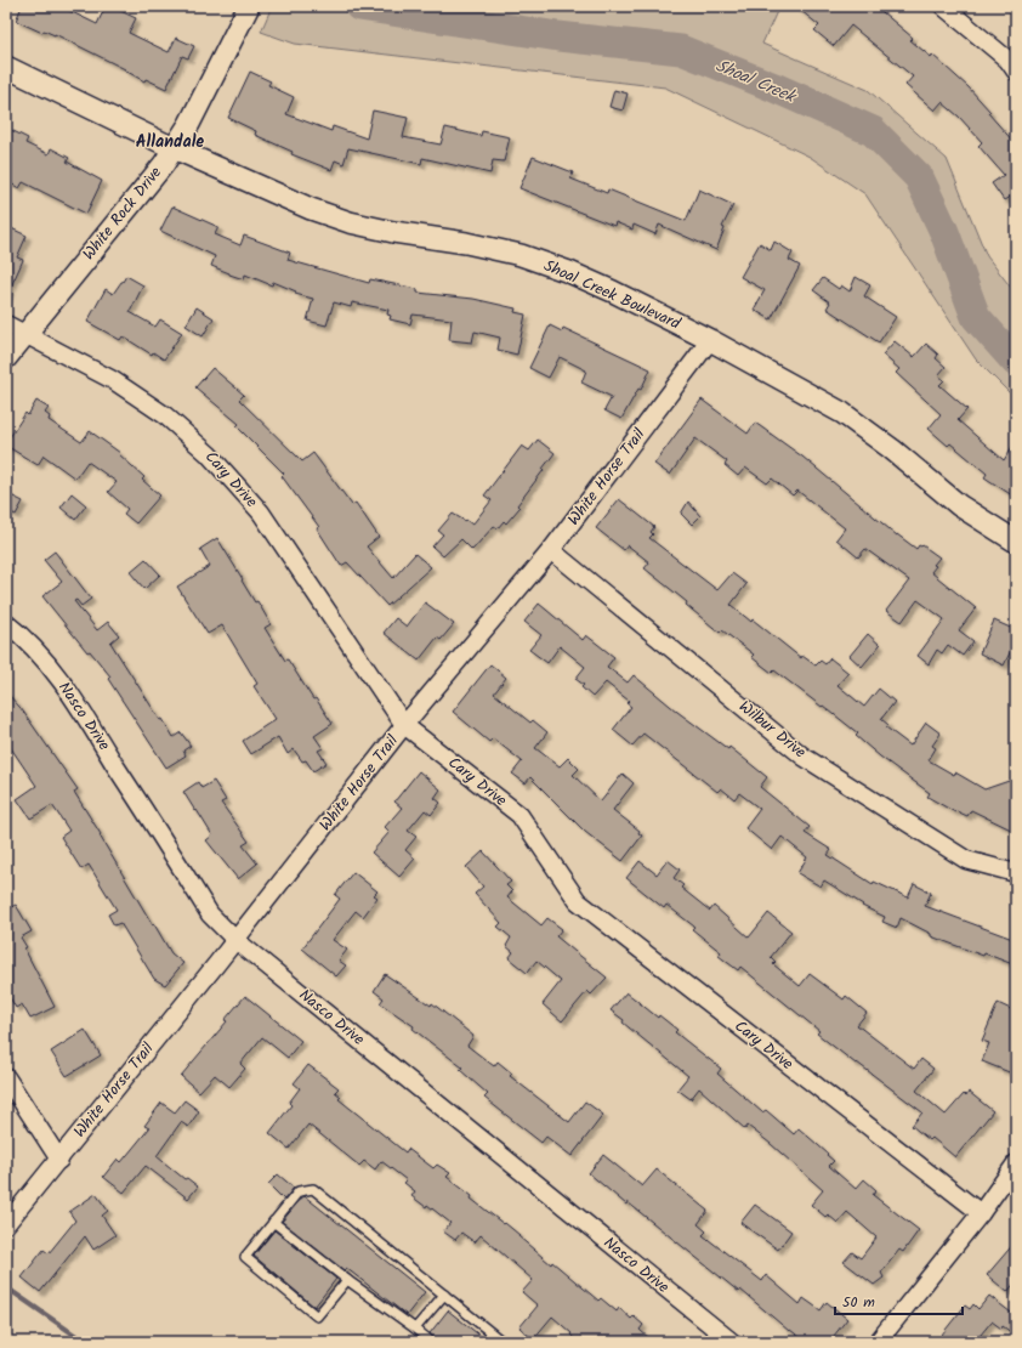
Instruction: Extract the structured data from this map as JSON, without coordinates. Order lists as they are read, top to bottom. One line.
{"streets":{"street":["White Rock Drive","Shoal Creek Boulevard","White Horse Trail","Cary Drive","Nasco Drive","Wilbur Drive"]},"crossings":[["White Rock Drive","Shoal Creek Boulevard"],["White Rock Drive","Cary Drive"],["Shoal Creek Boulevard","White Horse Trail"],["White Horse Trail","Cary Drive"],["White Horse Trail","Nasco Drive"],["White Horse Trail","Wilbur Drive"]],"districts":["Allandale"],"water":["Shoal Creek"],"scale_bar":"50 m"}
